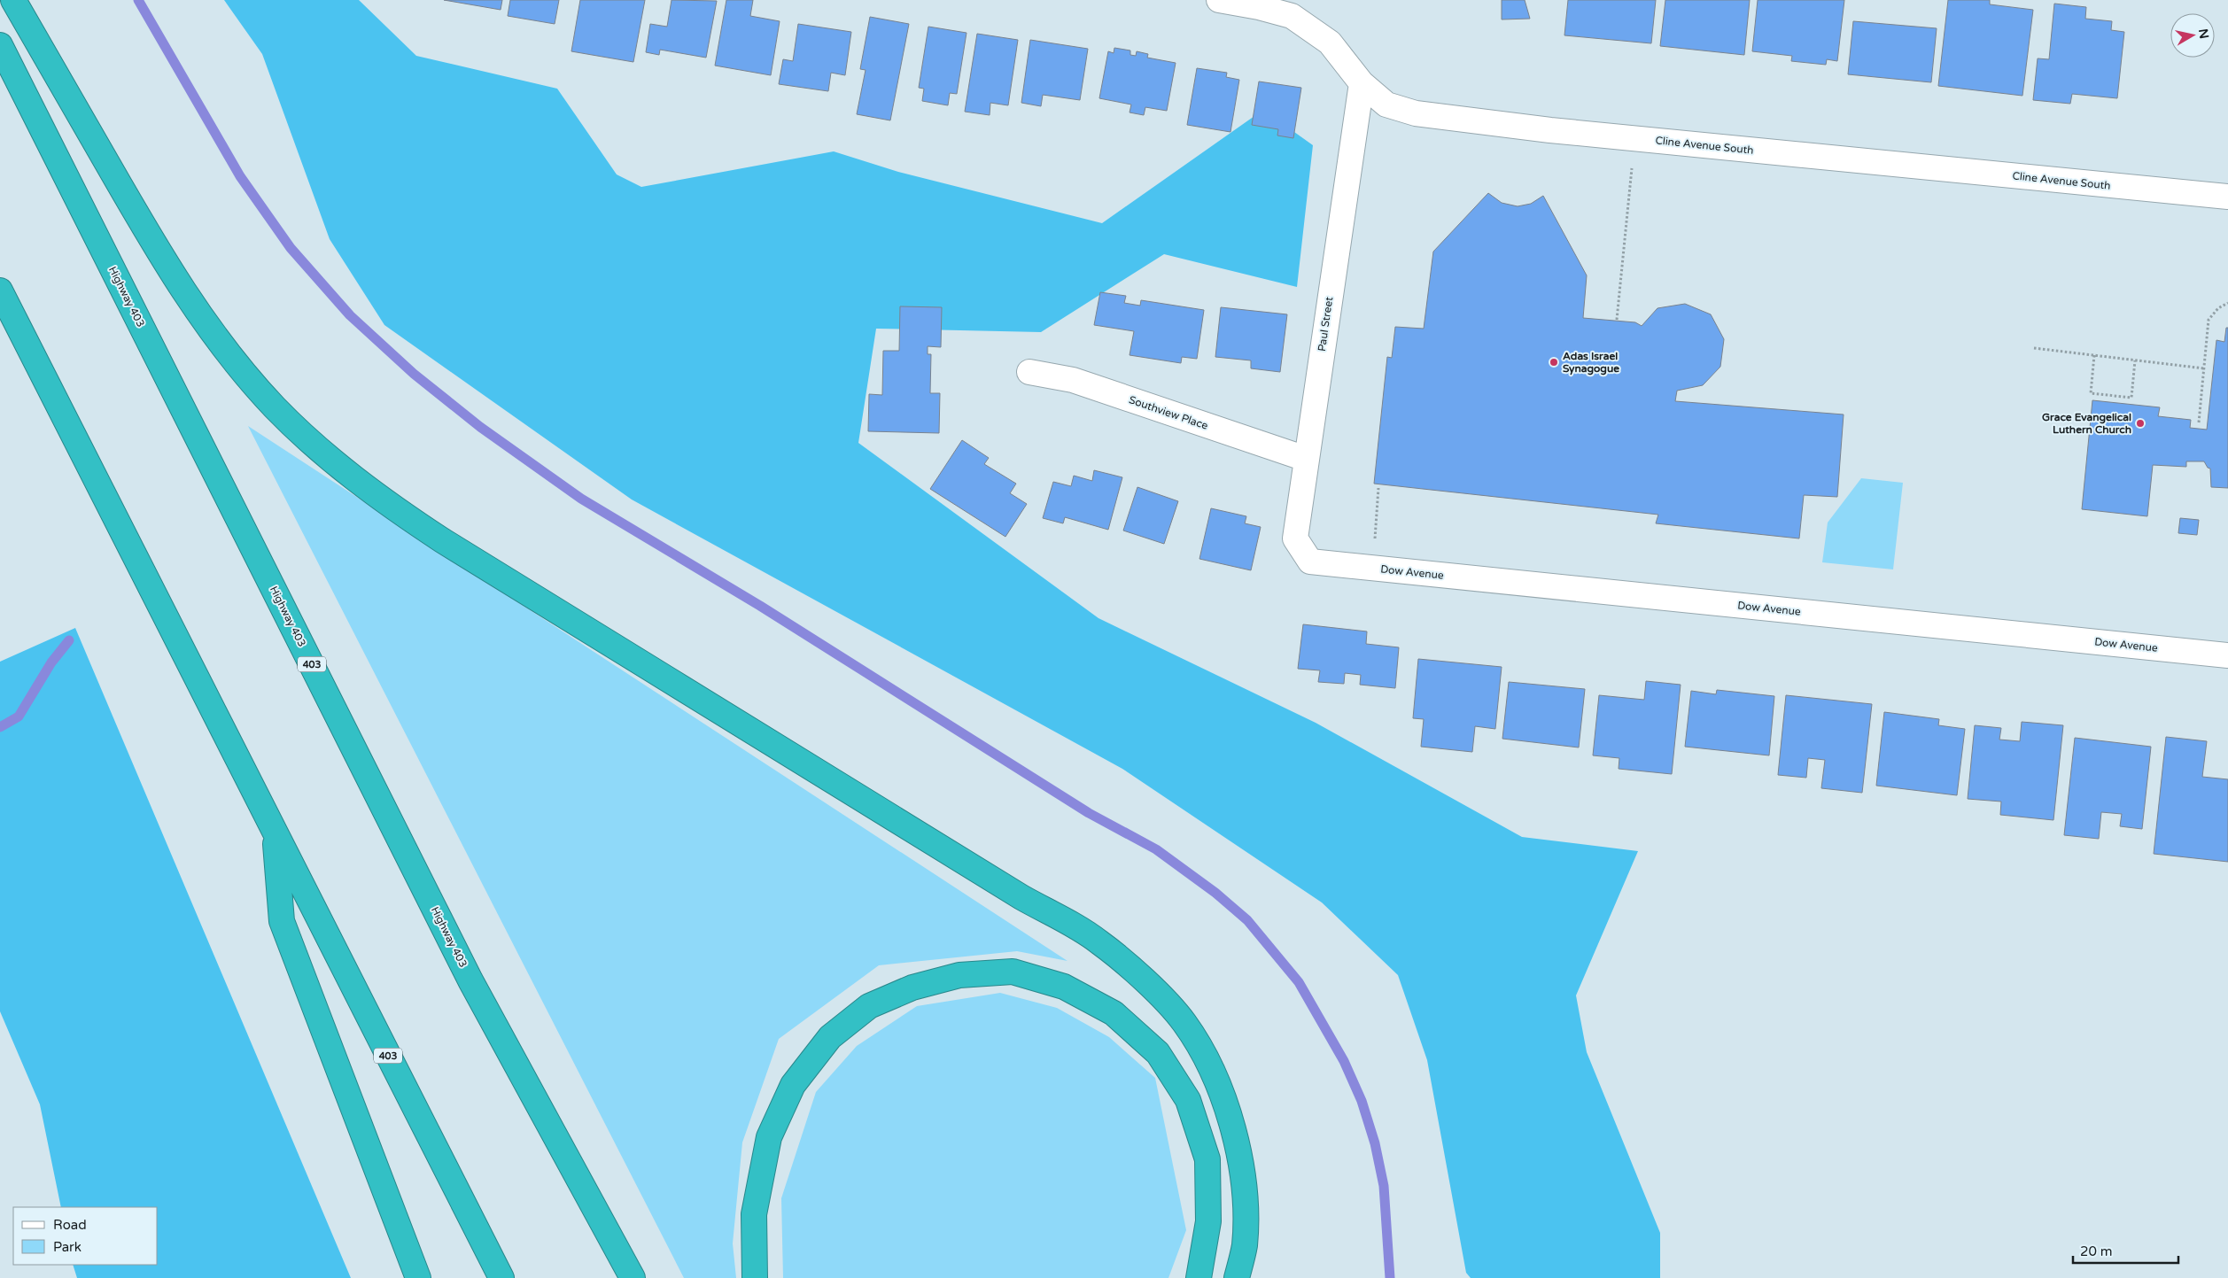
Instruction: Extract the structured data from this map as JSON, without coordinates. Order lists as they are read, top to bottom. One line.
{"streets":{"highway":["Highway 403","403"],"street":["Cline Avenue South","Paul Street","Southview Place","Dow Avenue"]},"crossings":[["Cline Avenue South","Paul Street"],["Paul Street","Southview Place"],["Paul Street","Dow Avenue"]],"places":["Adas Israel Synagogue","Grace Evangelical Luthern Church"],"legend":["Road","Park"],"scale_bar":"20 m","north":"right"}
